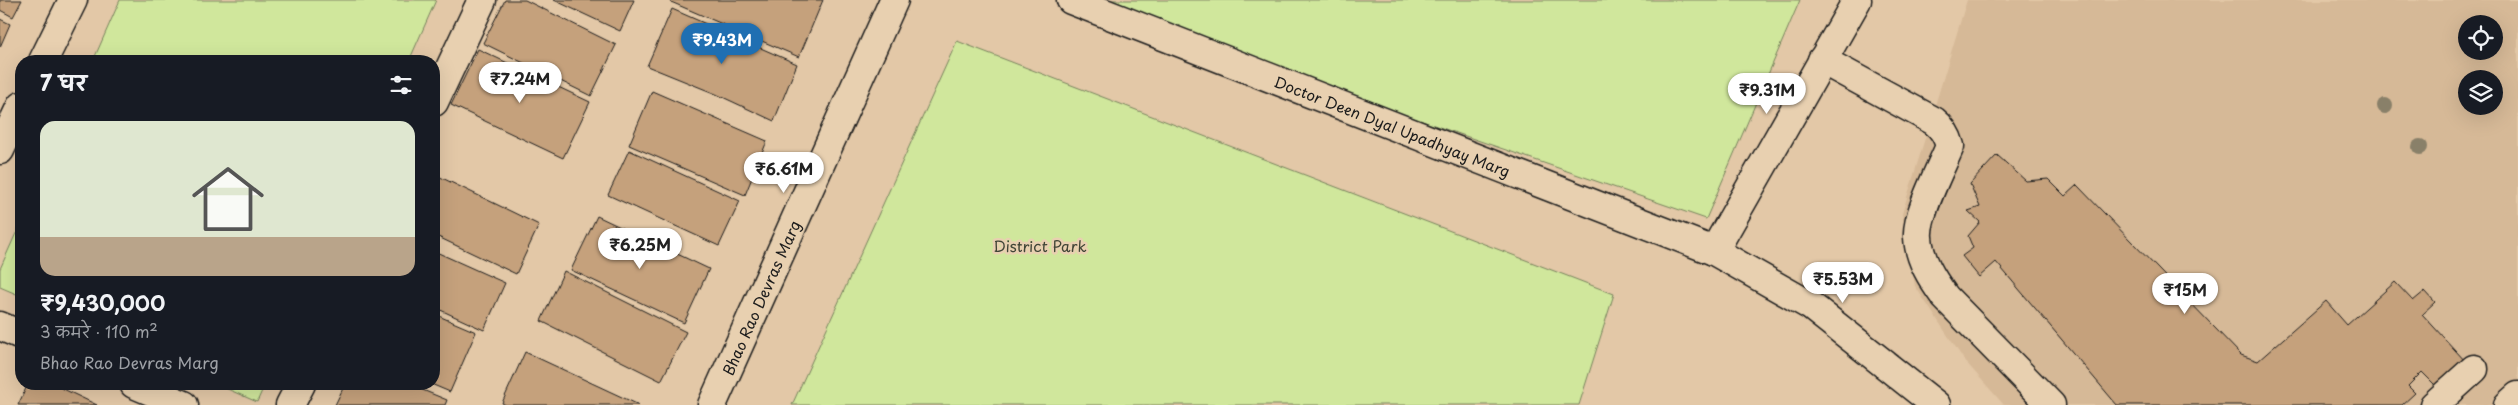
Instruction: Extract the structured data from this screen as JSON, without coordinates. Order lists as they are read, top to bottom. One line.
{"streets":{"street":["Doctor Deen Dyal Upadhyay Marg","Bhao Rao Devras Marg"]},"parks":["District Park"],"page":{"price":["₹9.43M","₹7.24M","₹9.31M","₹6.61M","₹6.25M","₹5.53M","₹15M"],"heading":"7 घर","list":[{"name":"₹9,430,000","note":"3 कमरे · 110 m² · Bhao Rao Devras Marg"}]}}
